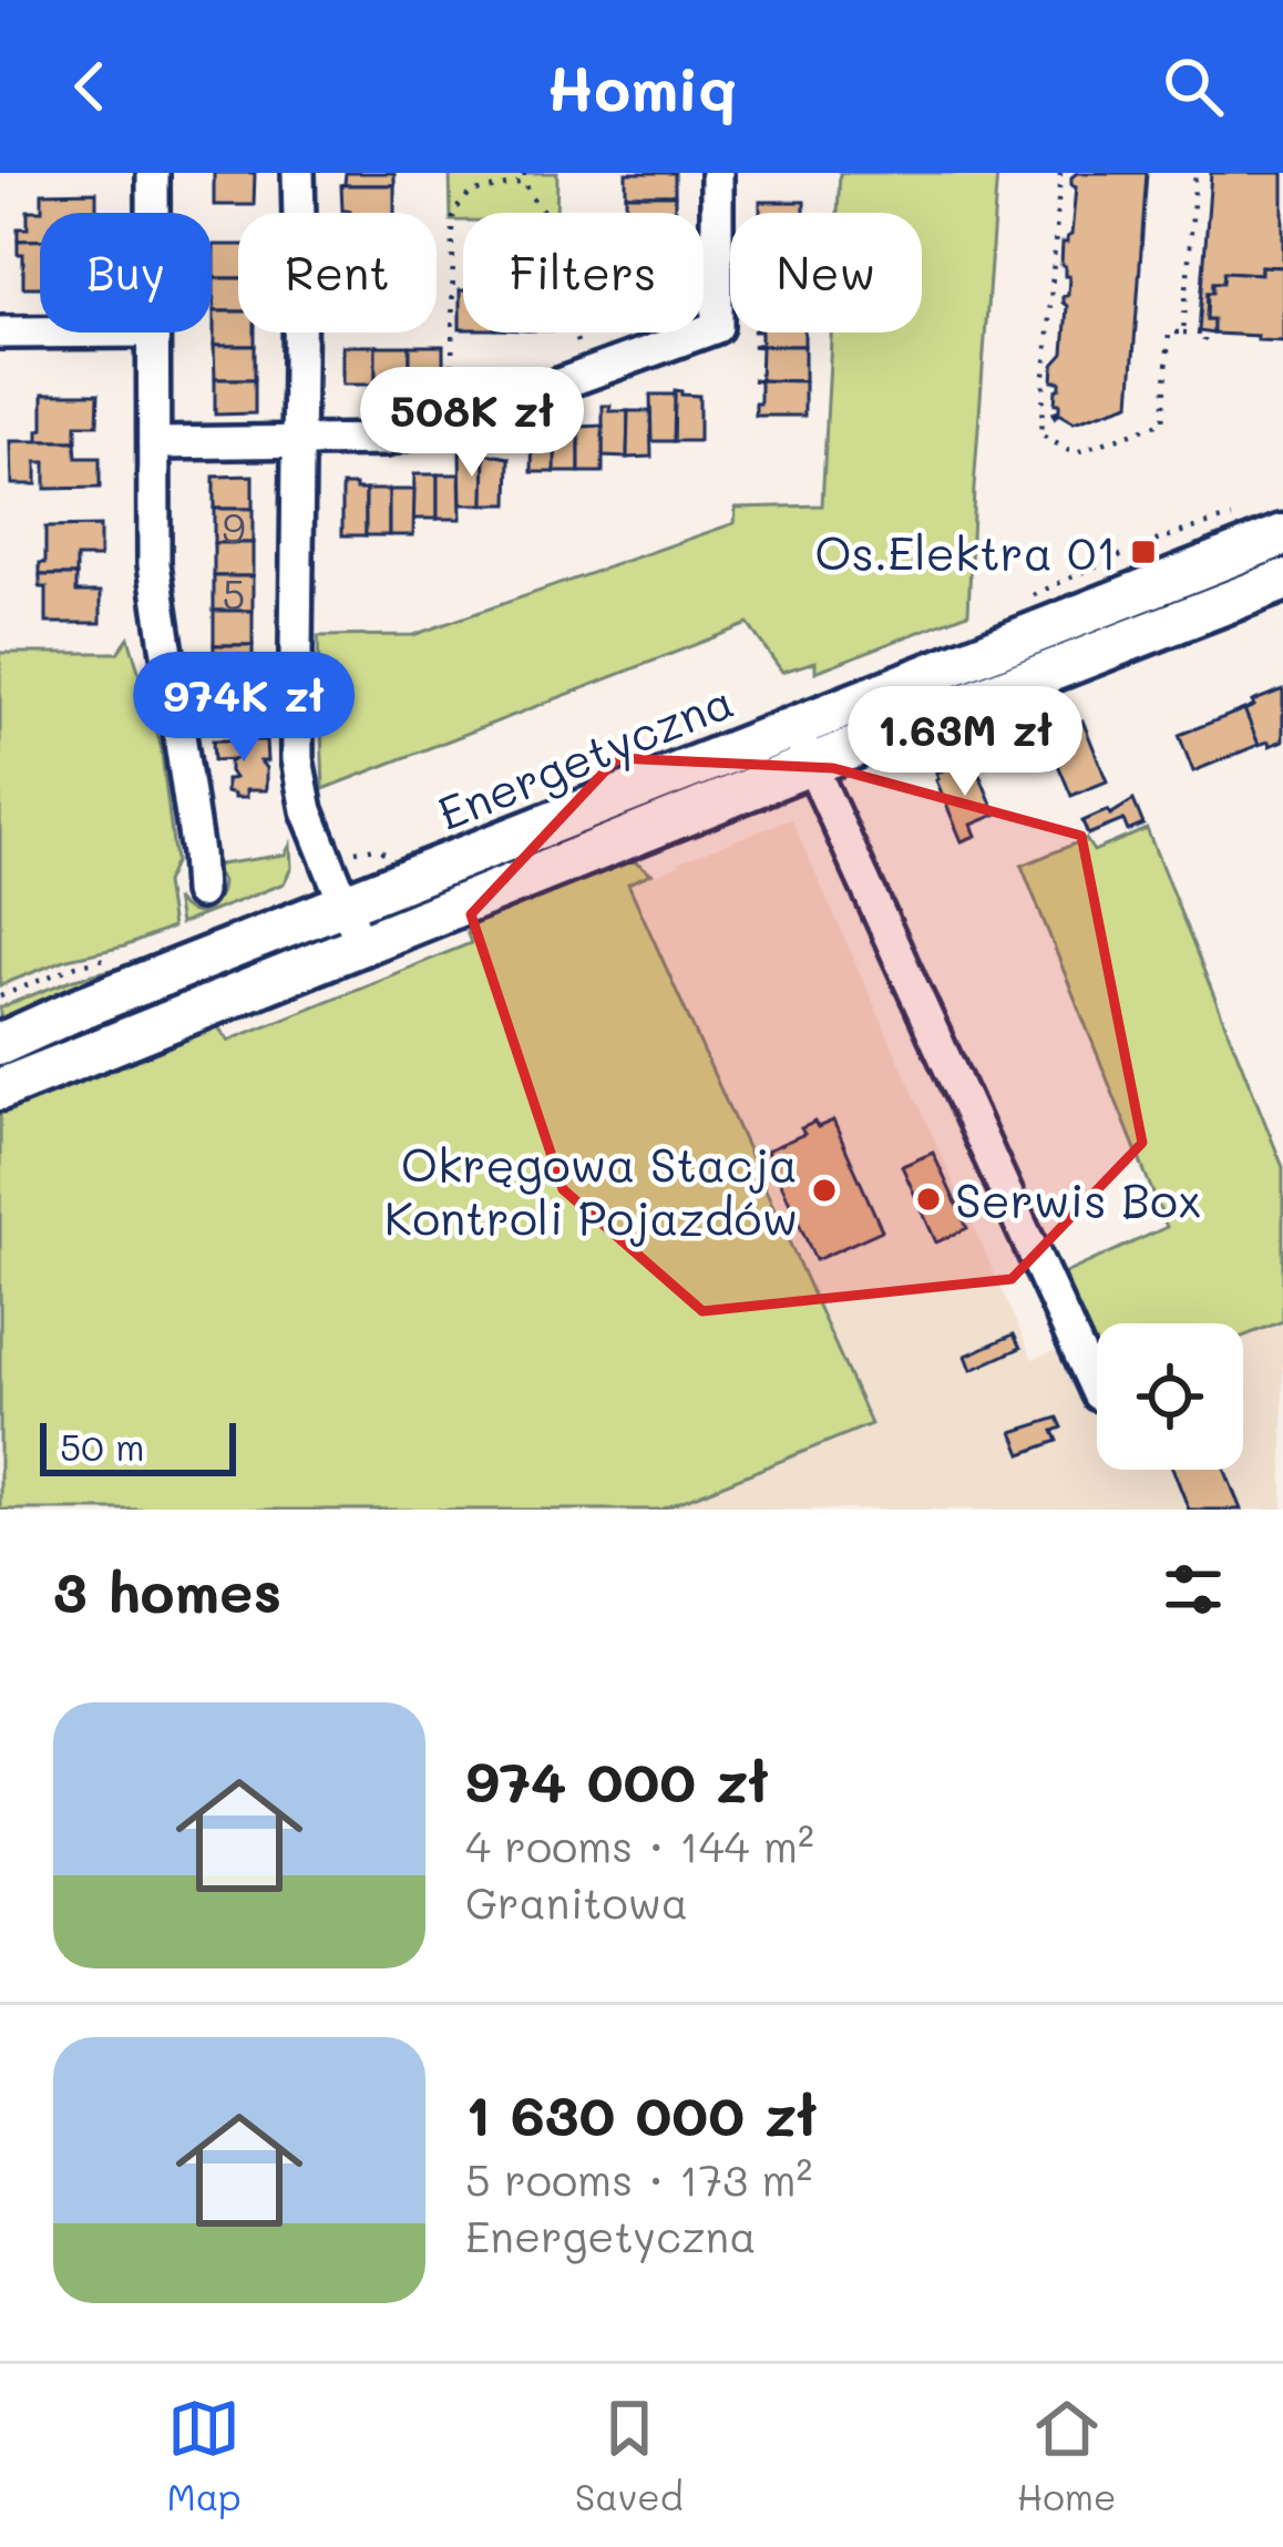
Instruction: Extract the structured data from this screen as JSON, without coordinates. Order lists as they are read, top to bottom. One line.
{"streets":{"street":["Energetyczna"]},"places":{"transit":["Os.Elektra 01"],"other":["Okręgowa Stacja Kontroli Pojazdów","Serwis Box"]},"house_numbers":["9","5"],"scale_bar":"50 m","page":{"header":"Homiq","chip":["Buy","Rent","Filters","New"],"price":["508K zł","974K zł","1.63M zł"],"scale":"50 m","heading":"3 homes","list":[{"name":"974 000 zł","note":"4 rooms · 144 m² · Granitowa"},{"name":"1 630 000 zł","note":"5 rooms · 173 m² · Energetyczna"}],"tabs":["Map","Saved","Home"]}}
